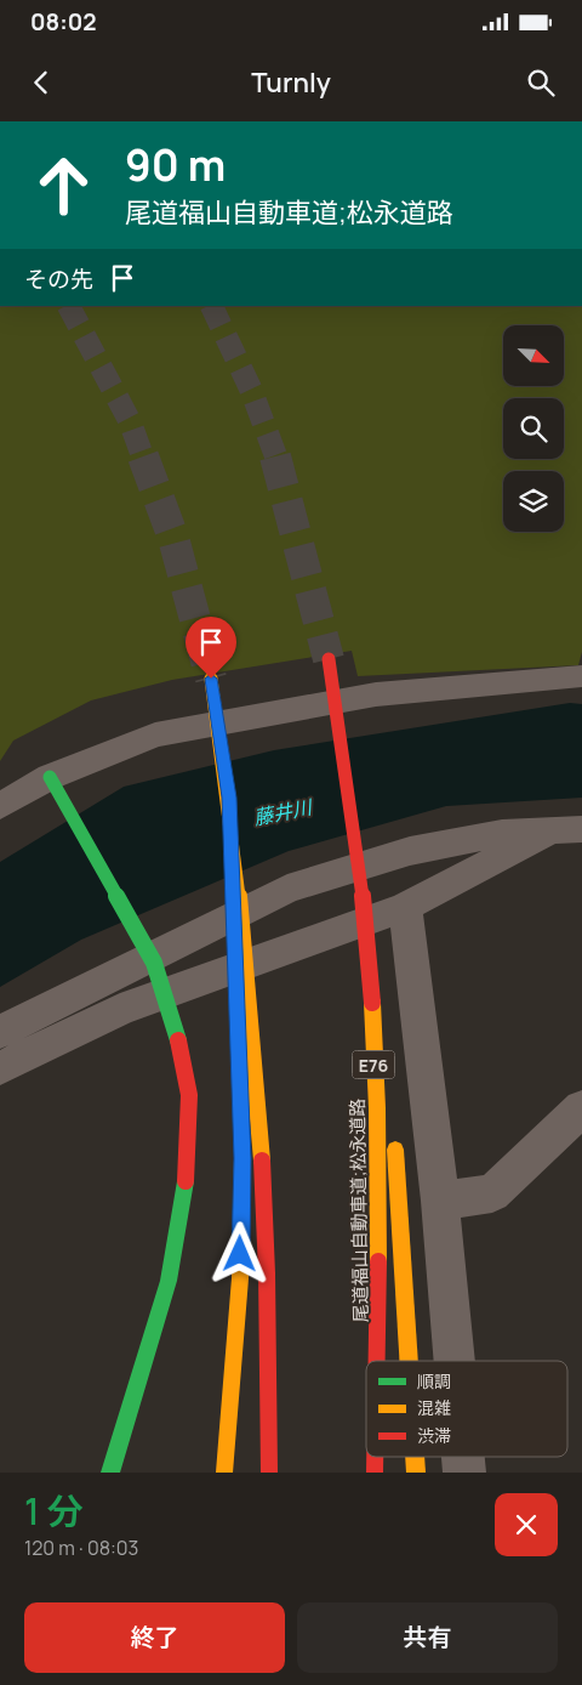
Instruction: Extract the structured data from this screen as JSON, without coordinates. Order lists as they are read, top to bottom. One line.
{"streets":{"main road":["E76","尾道福山自動車道;松永道路"]},"water":["藤井川"],"legend":["順調","混雑","渋滞"],"north":"bottom right","page":{"status":"08:02","header":"Turnly","turn":["90 m","尾道福山自動車道;松永道路"],"then":"その先","heading":["1 分","120 m · 08:03"],"buttons":["終了","共有"]}}
